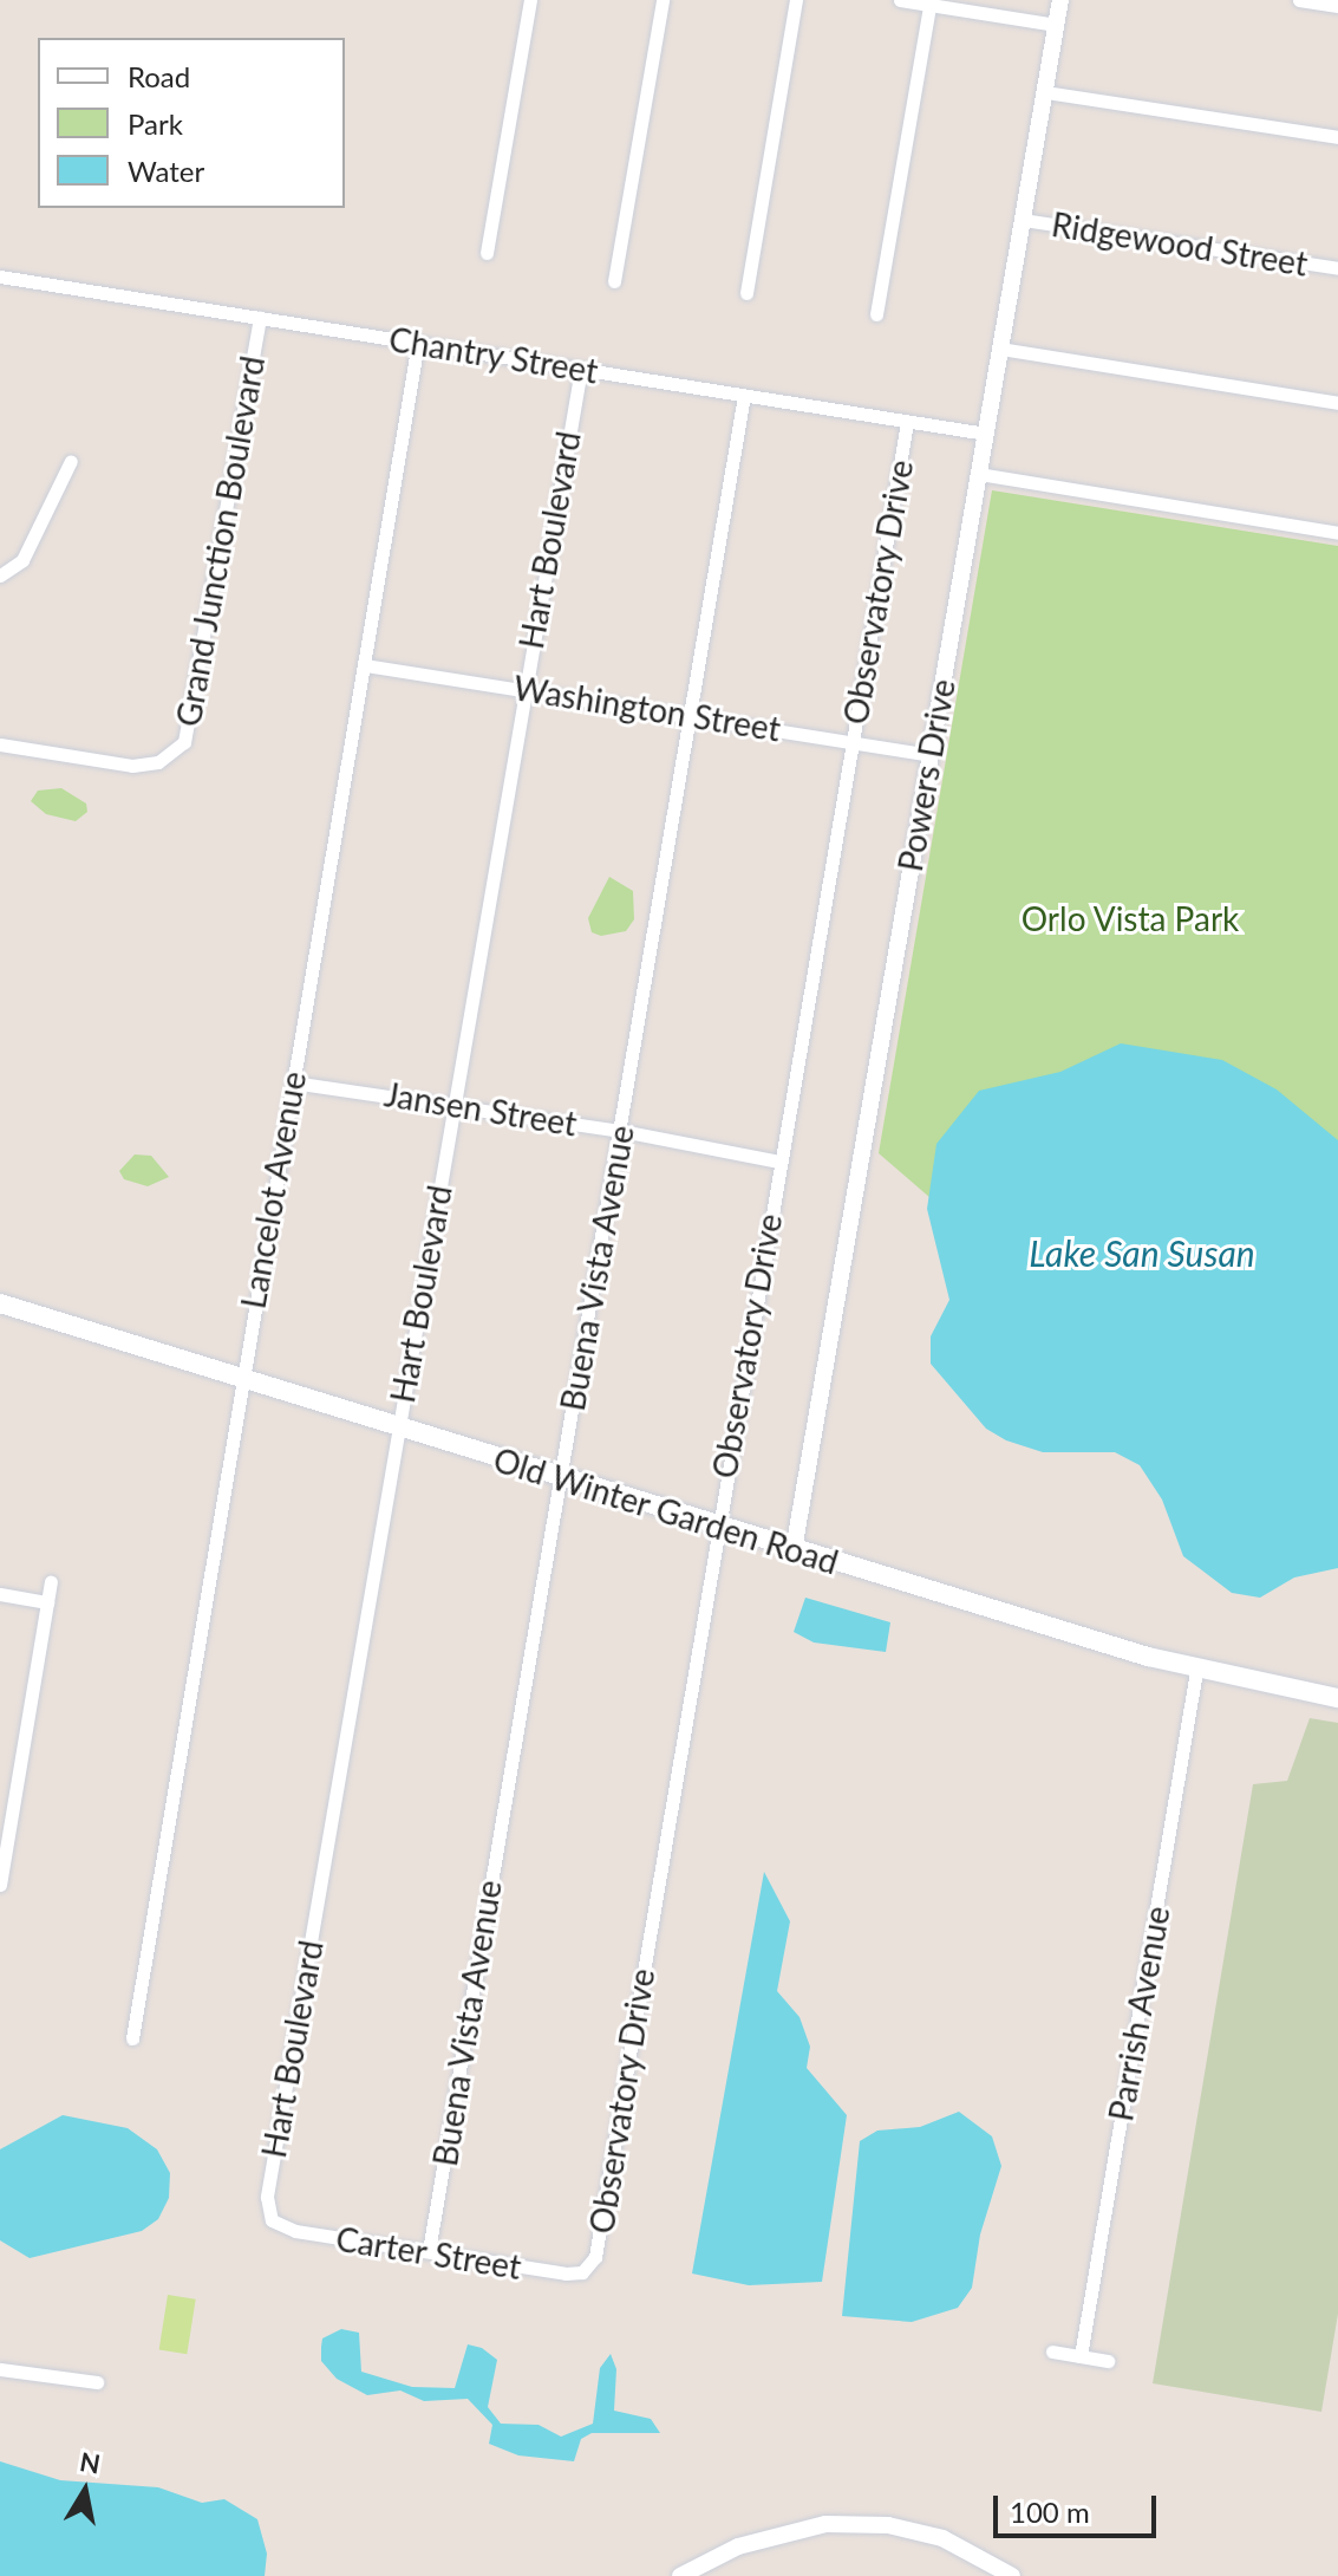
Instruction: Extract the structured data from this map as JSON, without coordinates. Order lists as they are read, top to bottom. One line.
{"streets":{"main road":["Old Winter Garden Road"],"street":["Ridgewood Street","Chantry Street","Hart Boulevard","Grand Junction Boulevard","Observatory Drive","Washington Street","Powers Drive","Jansen Street","Lancelot Avenue","Buena Vista Avenue","Parrish Avenue","Carter Street"]},"crossings":[["Ridgewood Street","Powers Drive"],["Chantry Street","Hart Boulevard"],["Chantry Street","Grand Junction Boulevard"],["Chantry Street","Observatory Drive"],["Chantry Street","Powers Drive"],["Chantry Street","Lancelot Avenue"],["Chantry Street","Buena Vista Avenue"],["Hart Boulevard","Washington Street"],["Hart Boulevard","Jansen Street"],["Hart Boulevard","Old Winter Garden Road"],["Hart Boulevard","Carter Street"],["Observatory Drive","Washington Street"],["Observatory Drive","Jansen Street"],["Observatory Drive","Old Winter Garden Road"],["Observatory Drive","Carter Street"],["Washington Street","Powers Drive"],["Washington Street","Lancelot Avenue"],["Washington Street","Buena Vista Avenue"],["Powers Drive","Old Winter Garden Road"],["Jansen Street","Lancelot Avenue"],["Jansen Street","Buena Vista Avenue"],["Lancelot Avenue","Old Winter Garden Road"],["Buena Vista Avenue","Old Winter Garden Road"],["Buena Vista Avenue","Carter Street"],["Old Winter Garden Road","Parrish Avenue"]],"water":["Lake San Susan"],"parks":["Orlo Vista Park"],"legend":["Road","Park","Water"],"scale_bar":"100 m","north":"top"}
